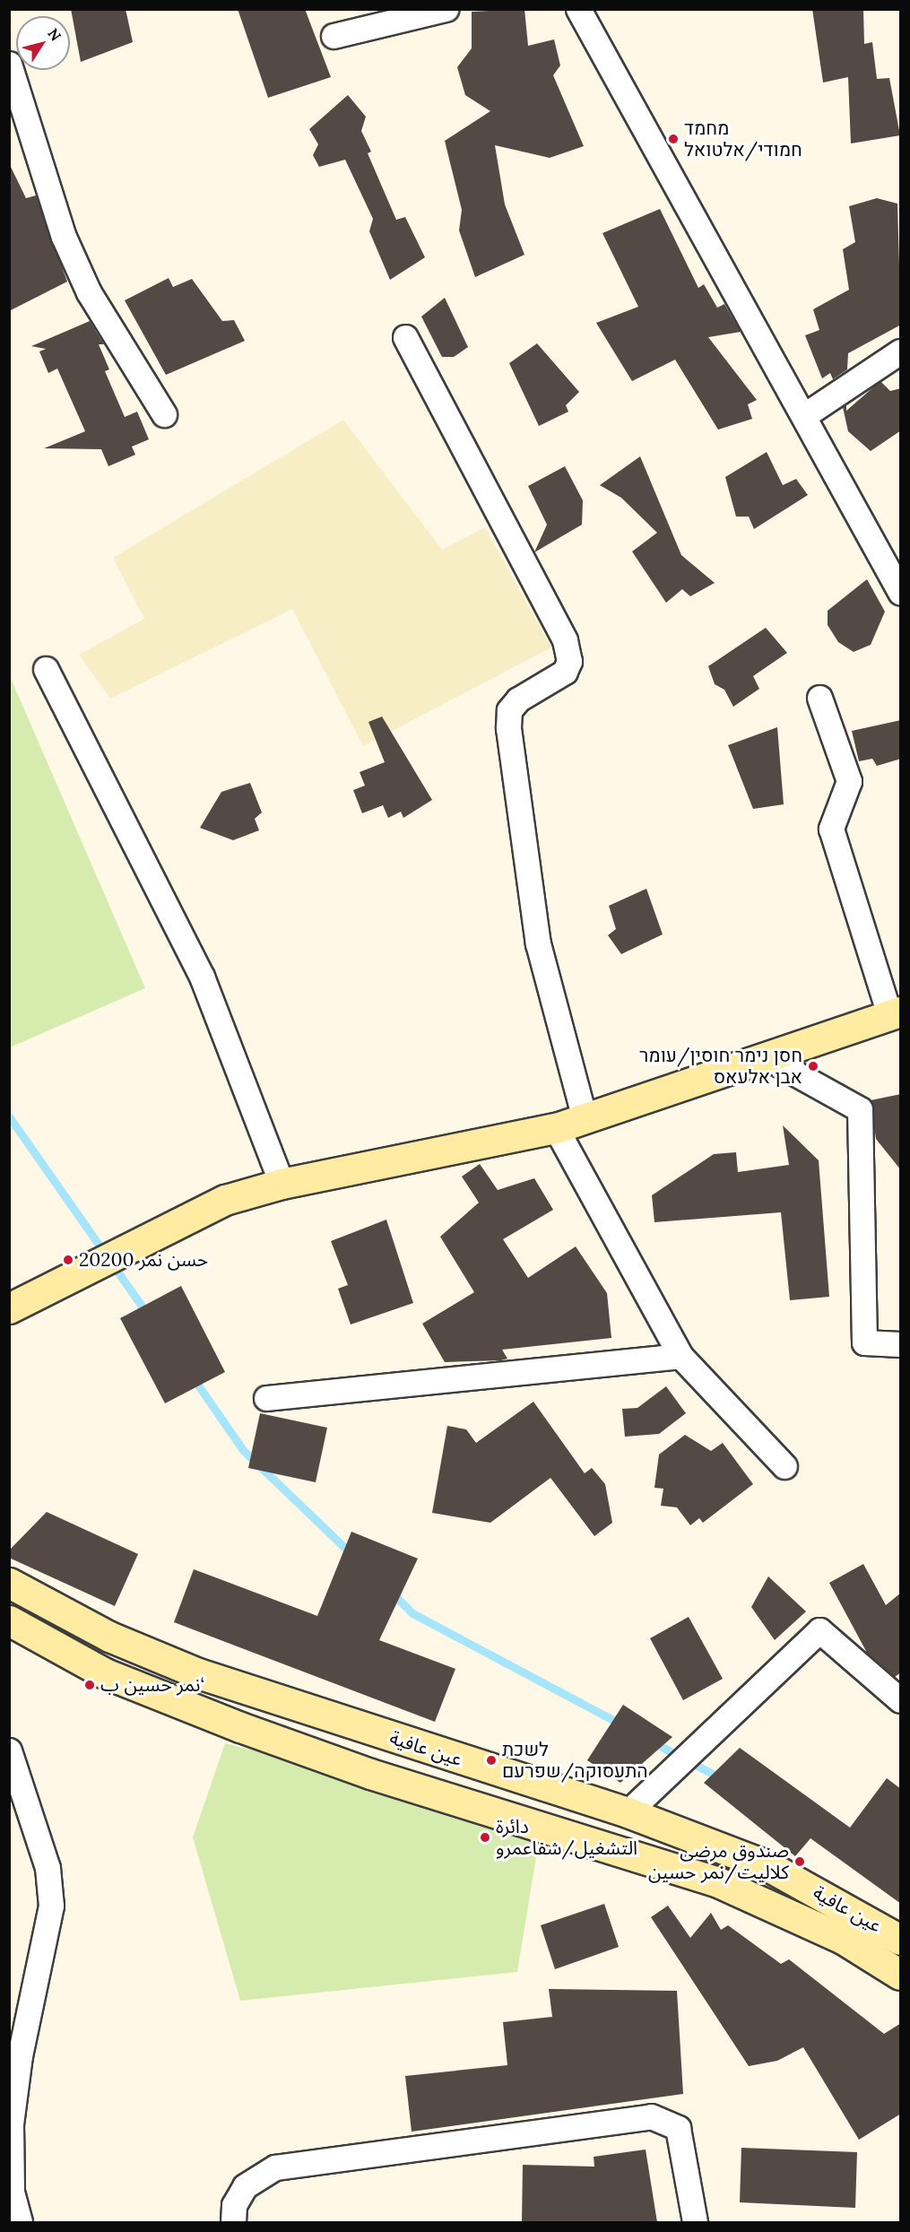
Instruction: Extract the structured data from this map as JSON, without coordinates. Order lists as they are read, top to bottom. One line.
{"streets":{"main road":["عين عافية"]},"places":["מחמד חמודי/אלטואל","חסן נימר חוסין/עומר אבן אלעאס","حسن نمر 20200","نمر حسين ب‘","לשכת התעסוקה/שפרעם","دائرة التشغيل/شفاعمرو","صندوق مرضى كلاليت/نمر حسين"],"north":"top right"}
